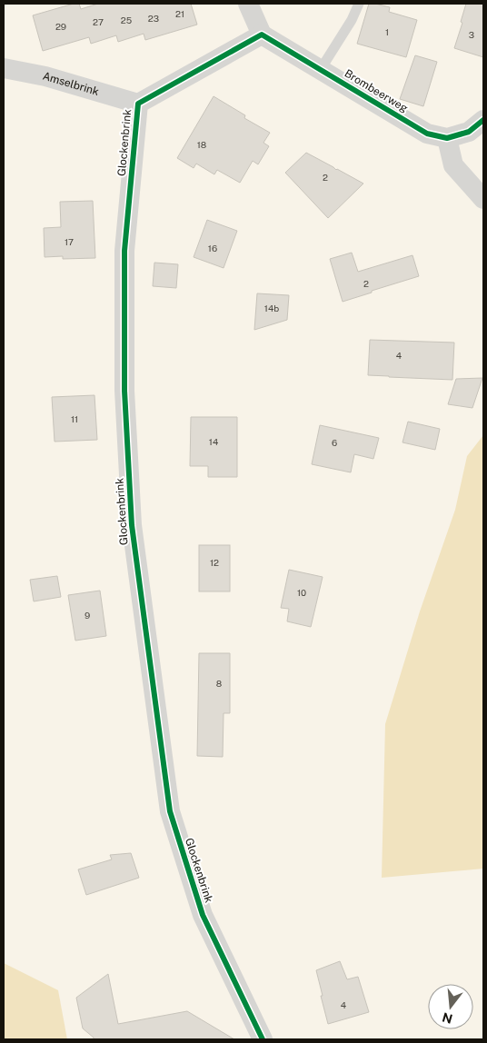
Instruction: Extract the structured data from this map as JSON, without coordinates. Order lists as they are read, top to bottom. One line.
{"streets":{"street":["Amselbrink","Brombeerweg","Glockenbrink"]},"crossings":[["Amselbrink","Glockenbrink"],["Brombeerweg","Glockenbrink"]],"house_numbers":["21","23","25","27","29","1","3","18","2","17","16","2","14b","4","11","14","6","12","10","9","8","4"],"north":"bottom"}
